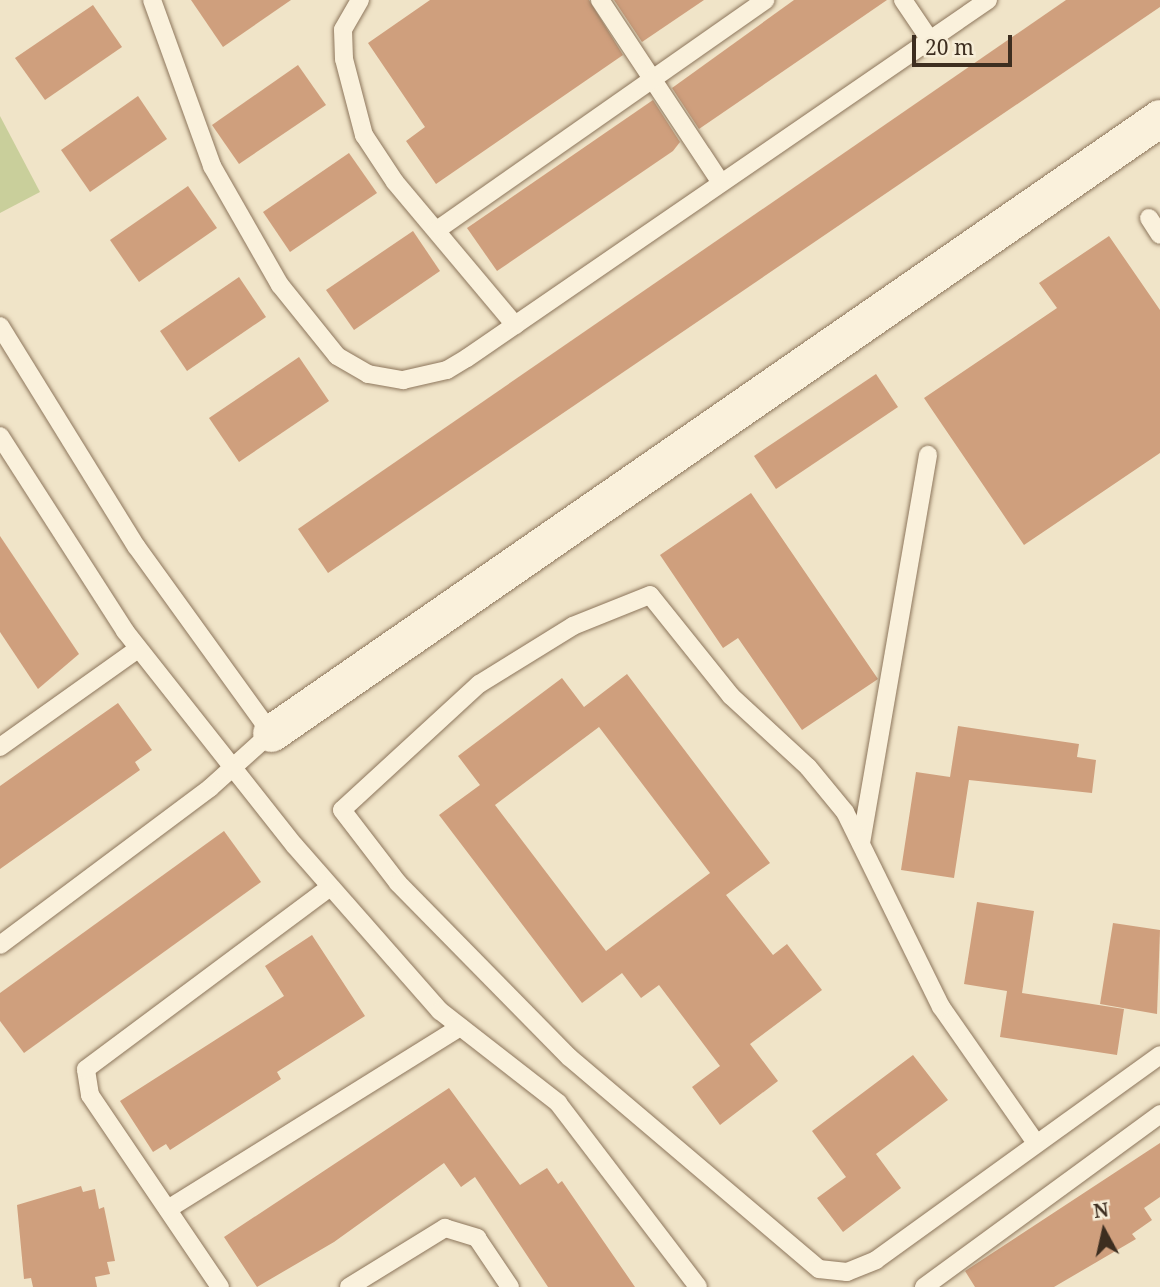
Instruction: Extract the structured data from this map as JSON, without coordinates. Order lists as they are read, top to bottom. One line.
{"scale_bar":"20 m","north":"top"}
